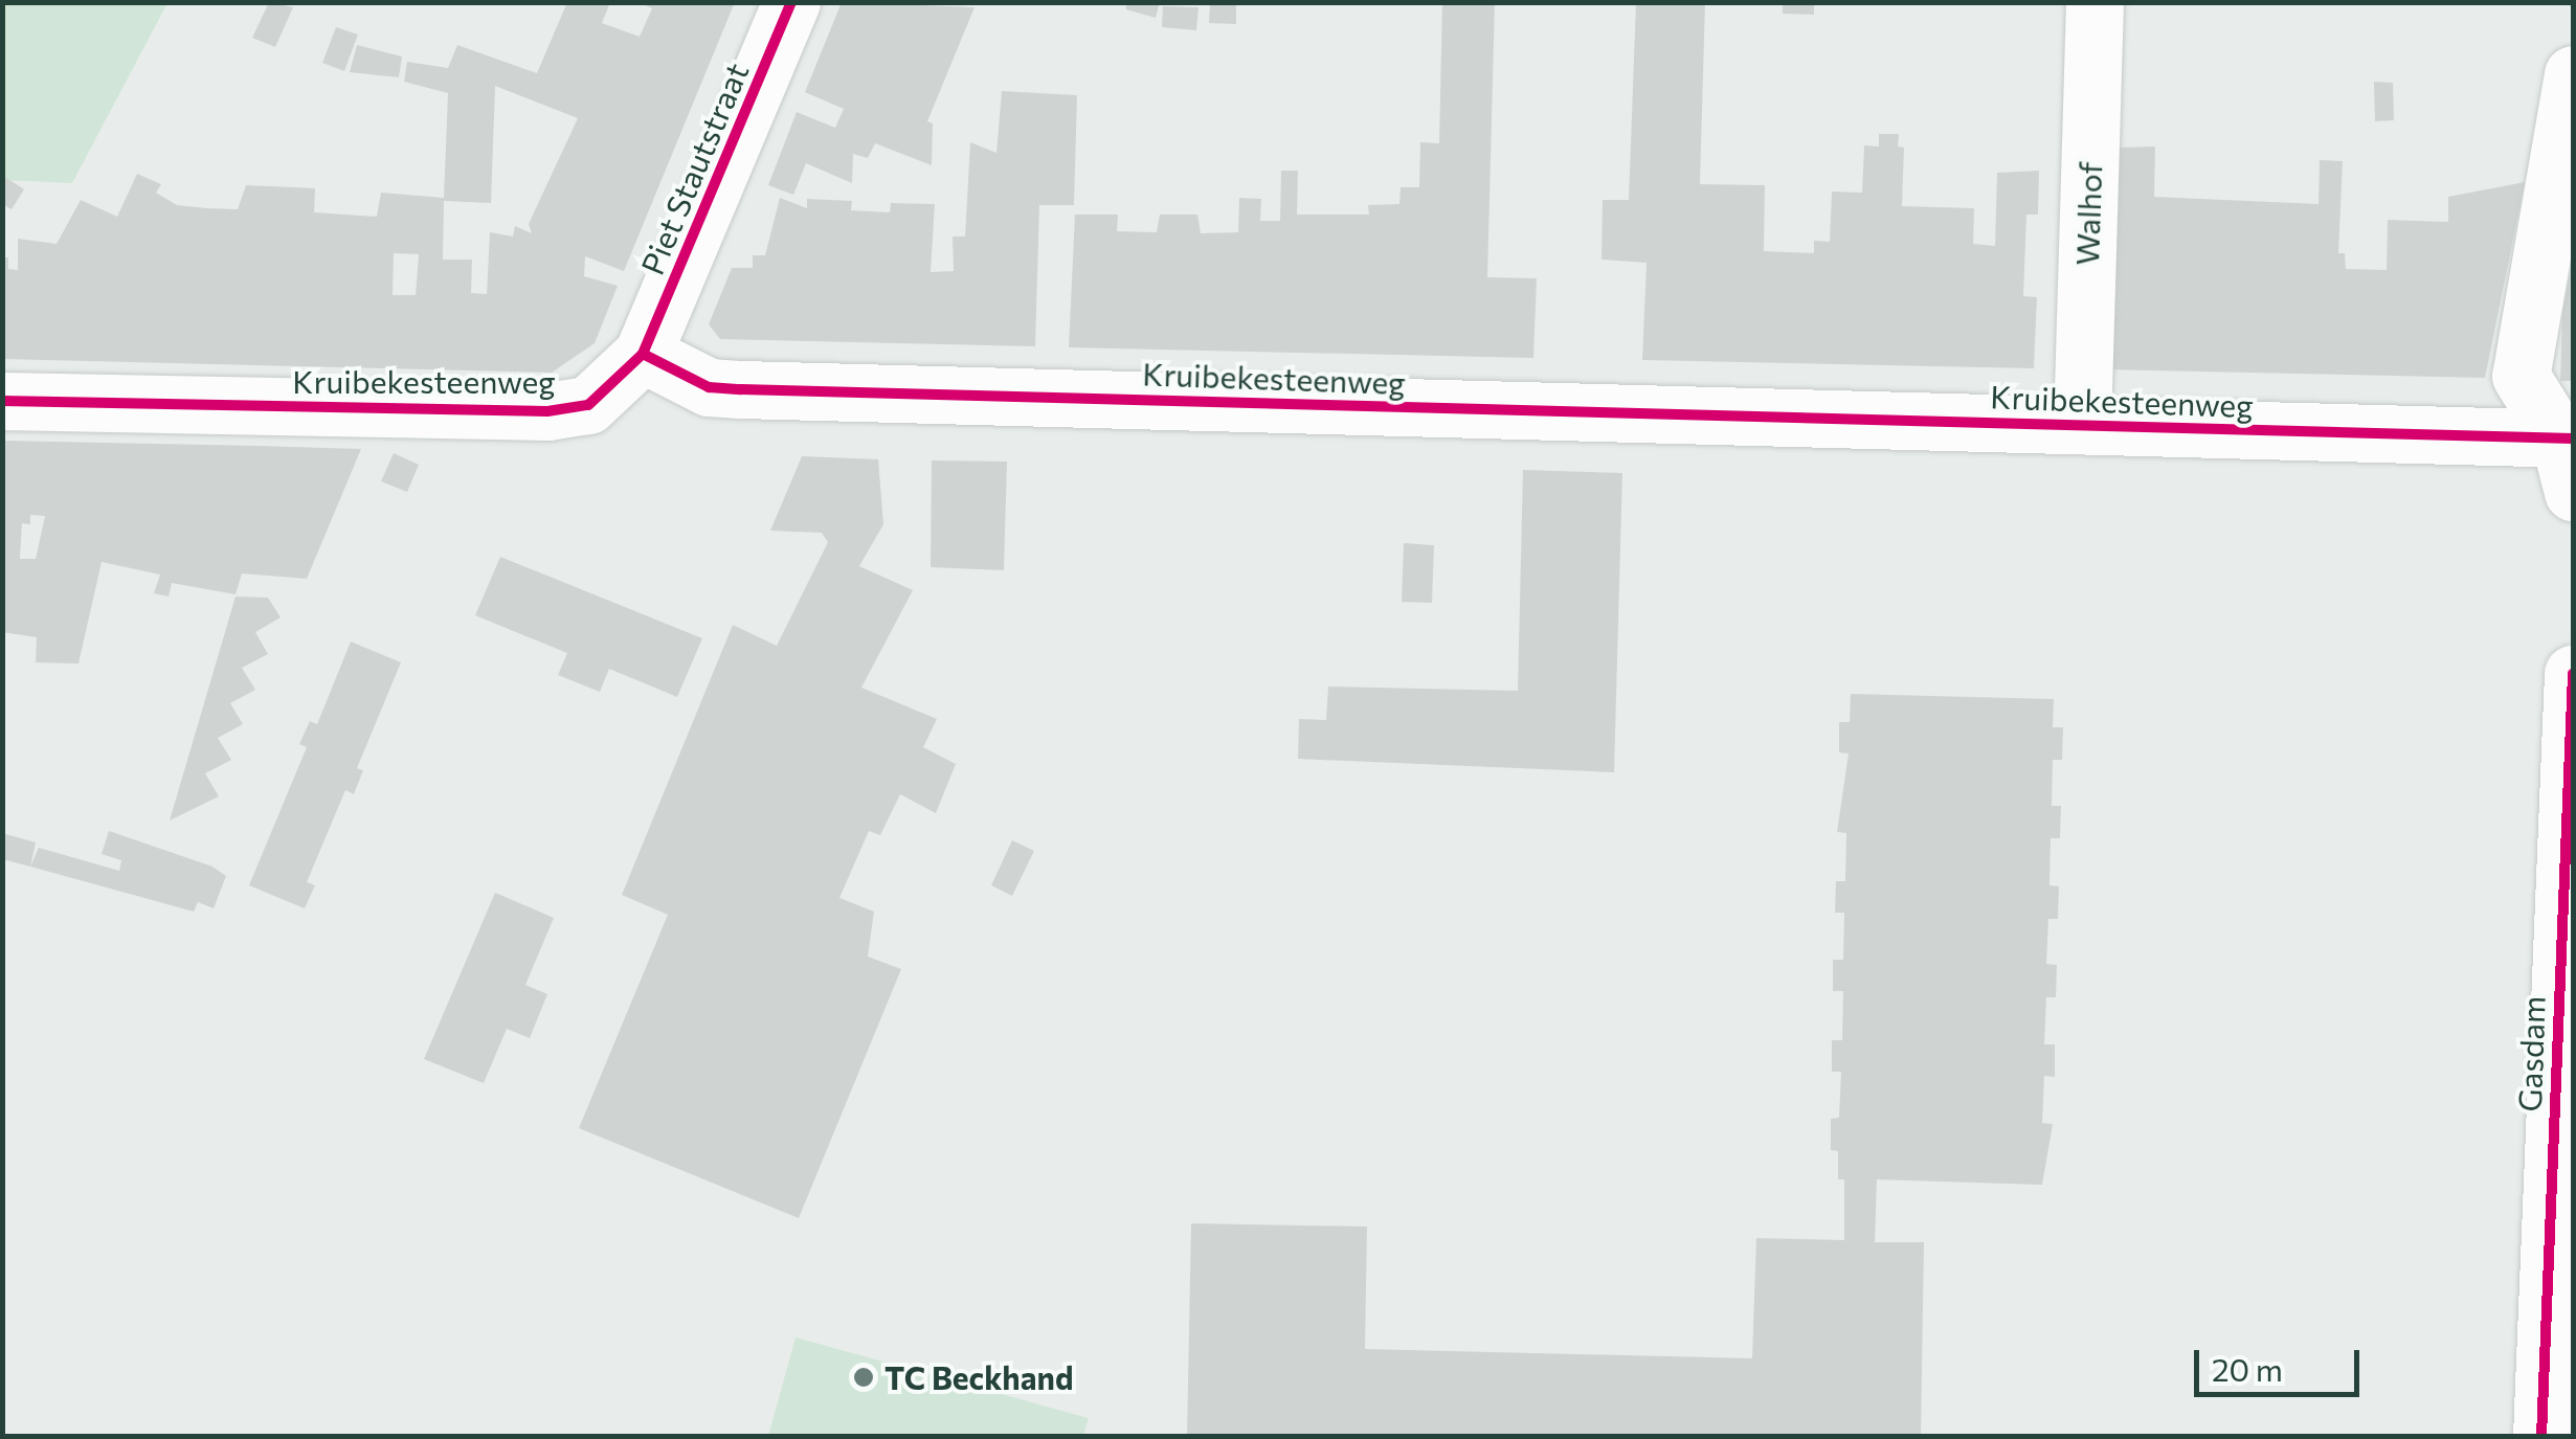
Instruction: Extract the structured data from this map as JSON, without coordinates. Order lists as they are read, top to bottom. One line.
{"streets":{"street":["Piet Stautstraat","Walhof","Kruibekesteenweg","Gasdam"]},"crossings":[["Piet Stautstraat","Kruibekesteenweg"],["Walhof","Kruibekesteenweg"]],"places":["TC Beckhand"],"scale_bar":"20 m"}
